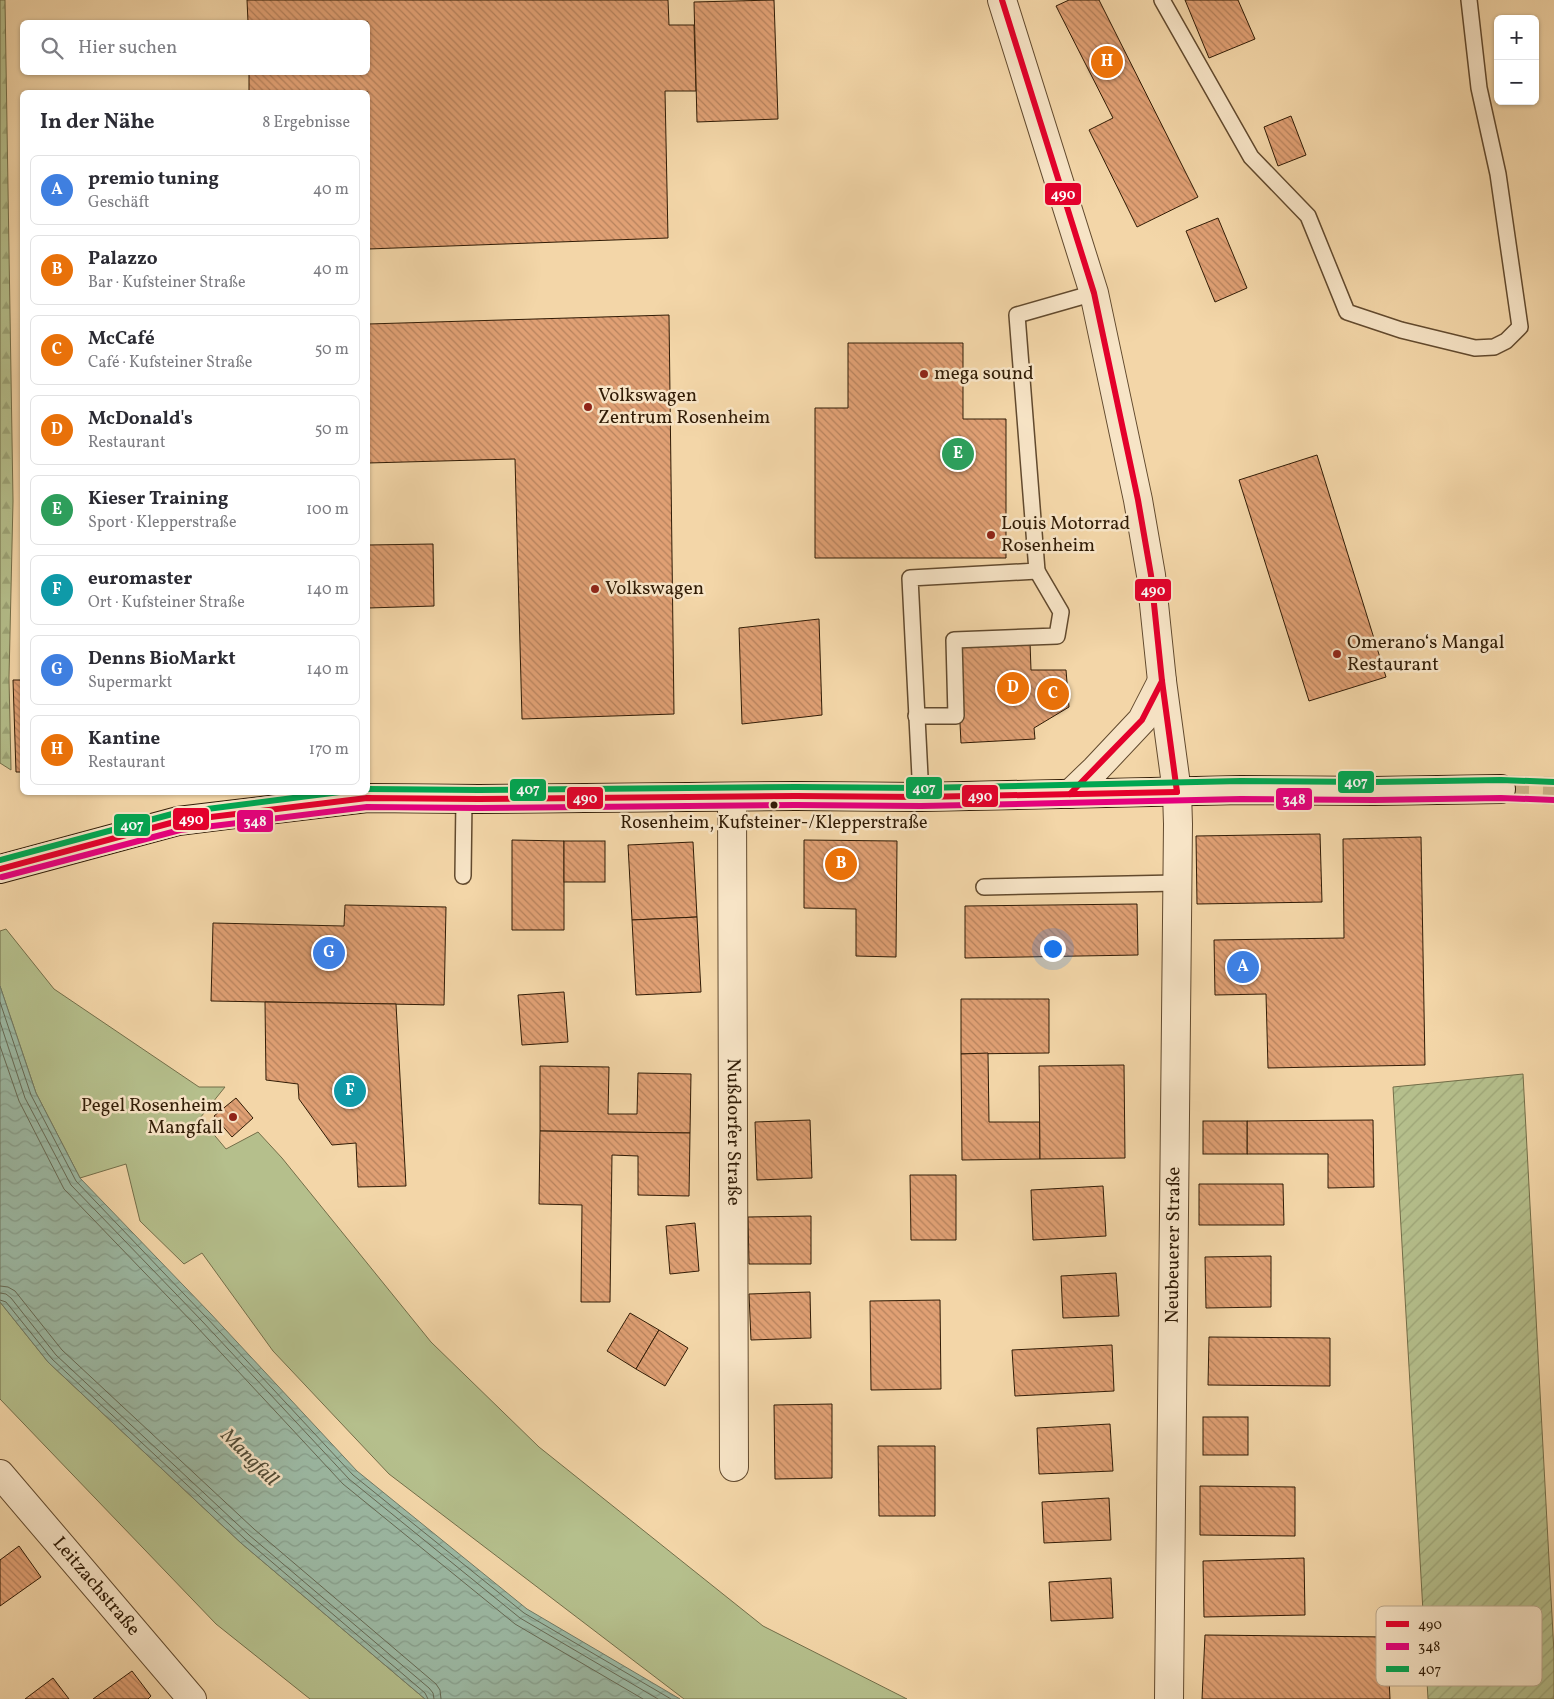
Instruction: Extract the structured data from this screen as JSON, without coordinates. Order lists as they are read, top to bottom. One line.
{"streets":{"street":["Nußdorfer Straße","Neubeuerer Straße","Leitzachstraße"]},"water":["Mangfall"],"places":["mega sound","Volkswagen Zentrum Rosenheim","Louis Motorrad Rosenheim","Volkswagen","Omerano‘s Mangal Restaurant","Rosenheim, Kufsteiner-/Klepperstraße","Pegel Rosenheim Mangfall"],"lines":["transit line 490","transit line 407","transit line 348"],"legend":["490","348","407"],"page":{"map_buttons":["+","−"],"search":"Hier suchen","pins":["H","E","D","C","B","G","A","F"],"heading":["In der Nähe","8 Ergebnisse"],"list":[{"mark":"A","name":"premio tuning","note":"Geschäft","value":"40 m"},{"mark":"B","name":"Palazzo","note":"Bar · Kufsteiner Straße","value":"40 m"},{"mark":"C","name":"McCafé","note":"Café · Kufsteiner Straße","value":"50 m"},{"mark":"D","name":"McDonald's","note":"Restaurant","value":"50 m"},{"mark":"E","name":"Kieser Training","note":"Sport · Klepperstraße","value":"100 m"},{"mark":"F","name":"euromaster","note":"Ort · Kufsteiner Straße","value":"140 m"},{"mark":"G","name":"Denns BioMarkt","note":"Supermarkt","value":"140 m"},{"mark":"H","name":"Kantine","note":"Restaurant","value":"170 m"}]}}
